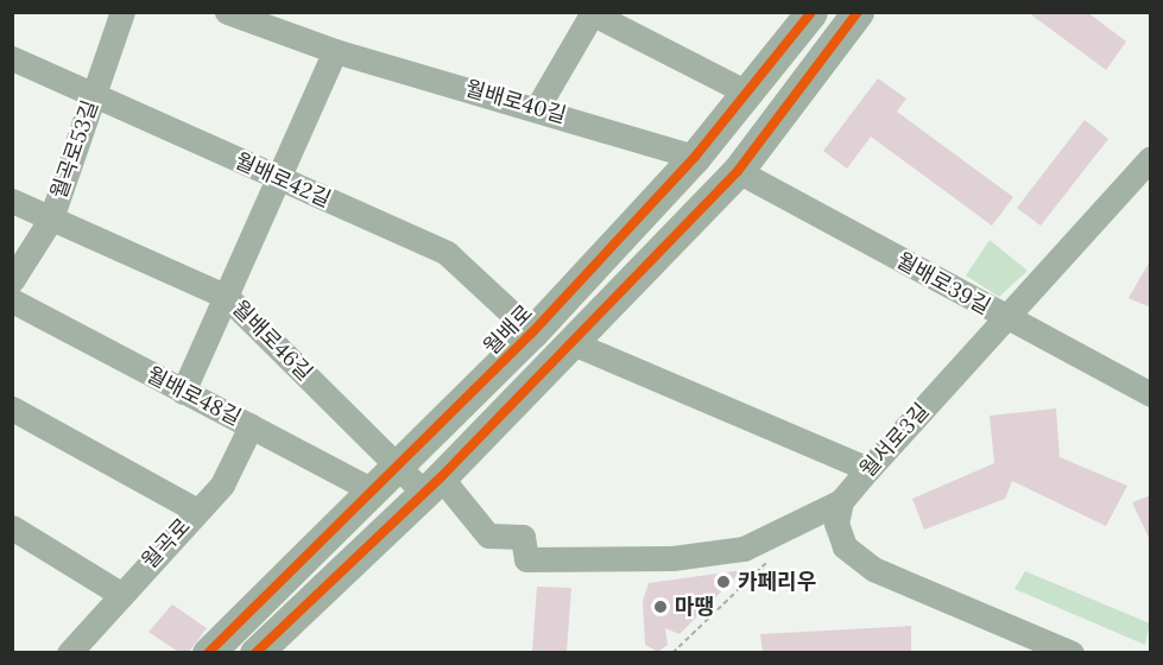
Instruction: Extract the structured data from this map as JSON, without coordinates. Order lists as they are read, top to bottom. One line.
{"streets":{"main road":["월배로"],"street":["월배로40길","월곡로53길","월배로42길","월배로39길","월배로46길","월배로48길","월서로3길","월곡로"]},"crossings":[["월배로40길","월배로"],["월곡로53길","월배로42길"],["월곡로53길","월배로46길"],["월배로42길","월배로"],["월배로39길","월서로3길"],["월배로","월배로46길"],["월배로","월배로48길"],["월배로46길","월서로3길"],["월배로48길","월곡로"]],"places":["카페리우","마땡"]}
